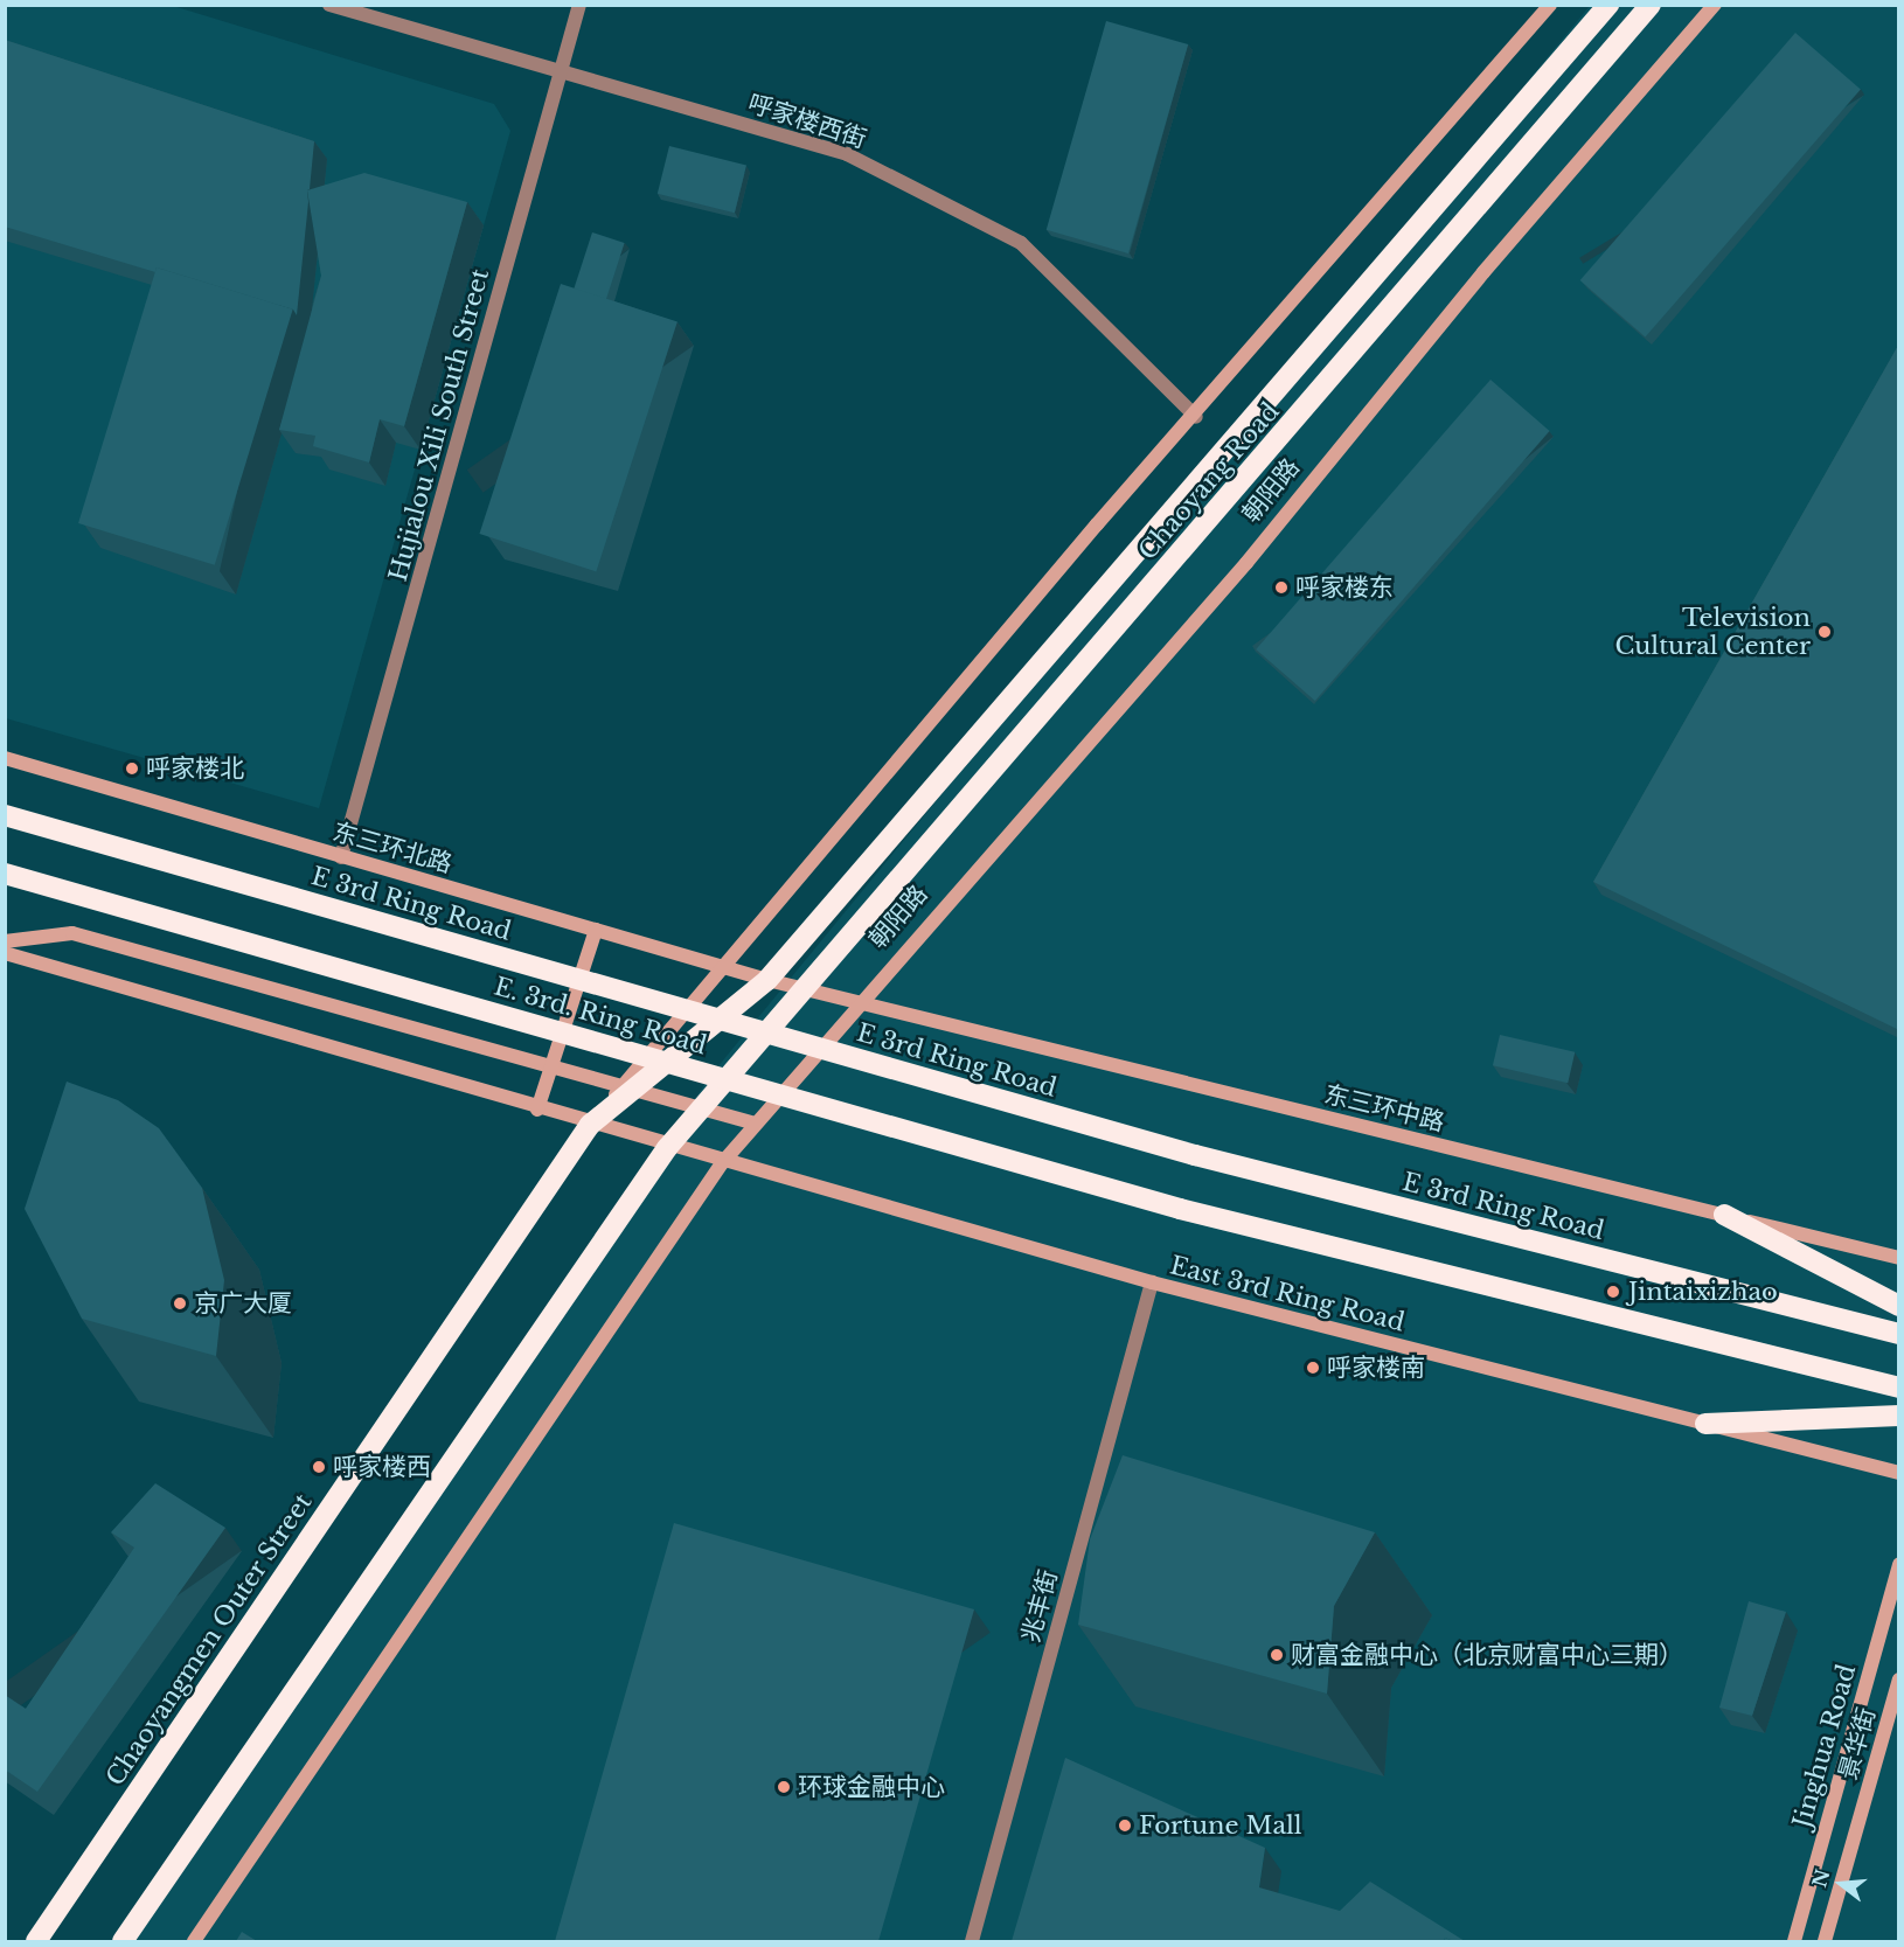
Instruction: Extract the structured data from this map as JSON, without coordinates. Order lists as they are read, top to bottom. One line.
{"streets":{"highway":["Chaoyang Road","E 3rd Ring Road","E. 3rd. Ring Road","Chaoyangmen Outer Street"],"street":["呼家楼西街","Hujialou Xili South Street","朝阳路","东三环北路","东三环中路","East 3rd Ring Road","兆丰街","景华街","Jinghua Road"]},"crossings":[["呼家楼西街","Hujialou Xili South Street"],["Hujialou Xili South Street","东三环北路"],["Chaoyang Road","东三环北路"],["Chaoyang Road","东三环中路"],["Chaoyang Road","East 3rd Ring Road"],["朝阳路","东三环中路"],["朝阳路","East 3rd Ring Road"],["东三环北路","东三环中路"],["东三环北路","Chaoyangmen Outer Street"],["East 3rd Ring Road","兆丰街"],["East 3rd Ring Road","Chaoyangmen Outer Street"]],"places":["呼家楼东","Television Cultural Center","呼家楼北","Jintaixizhao","京广大厦","呼家楼南","呼家楼西","财富金融中心（北京财富中心三期）","环球金融中心","Fortune Mall"],"north":"left"}
